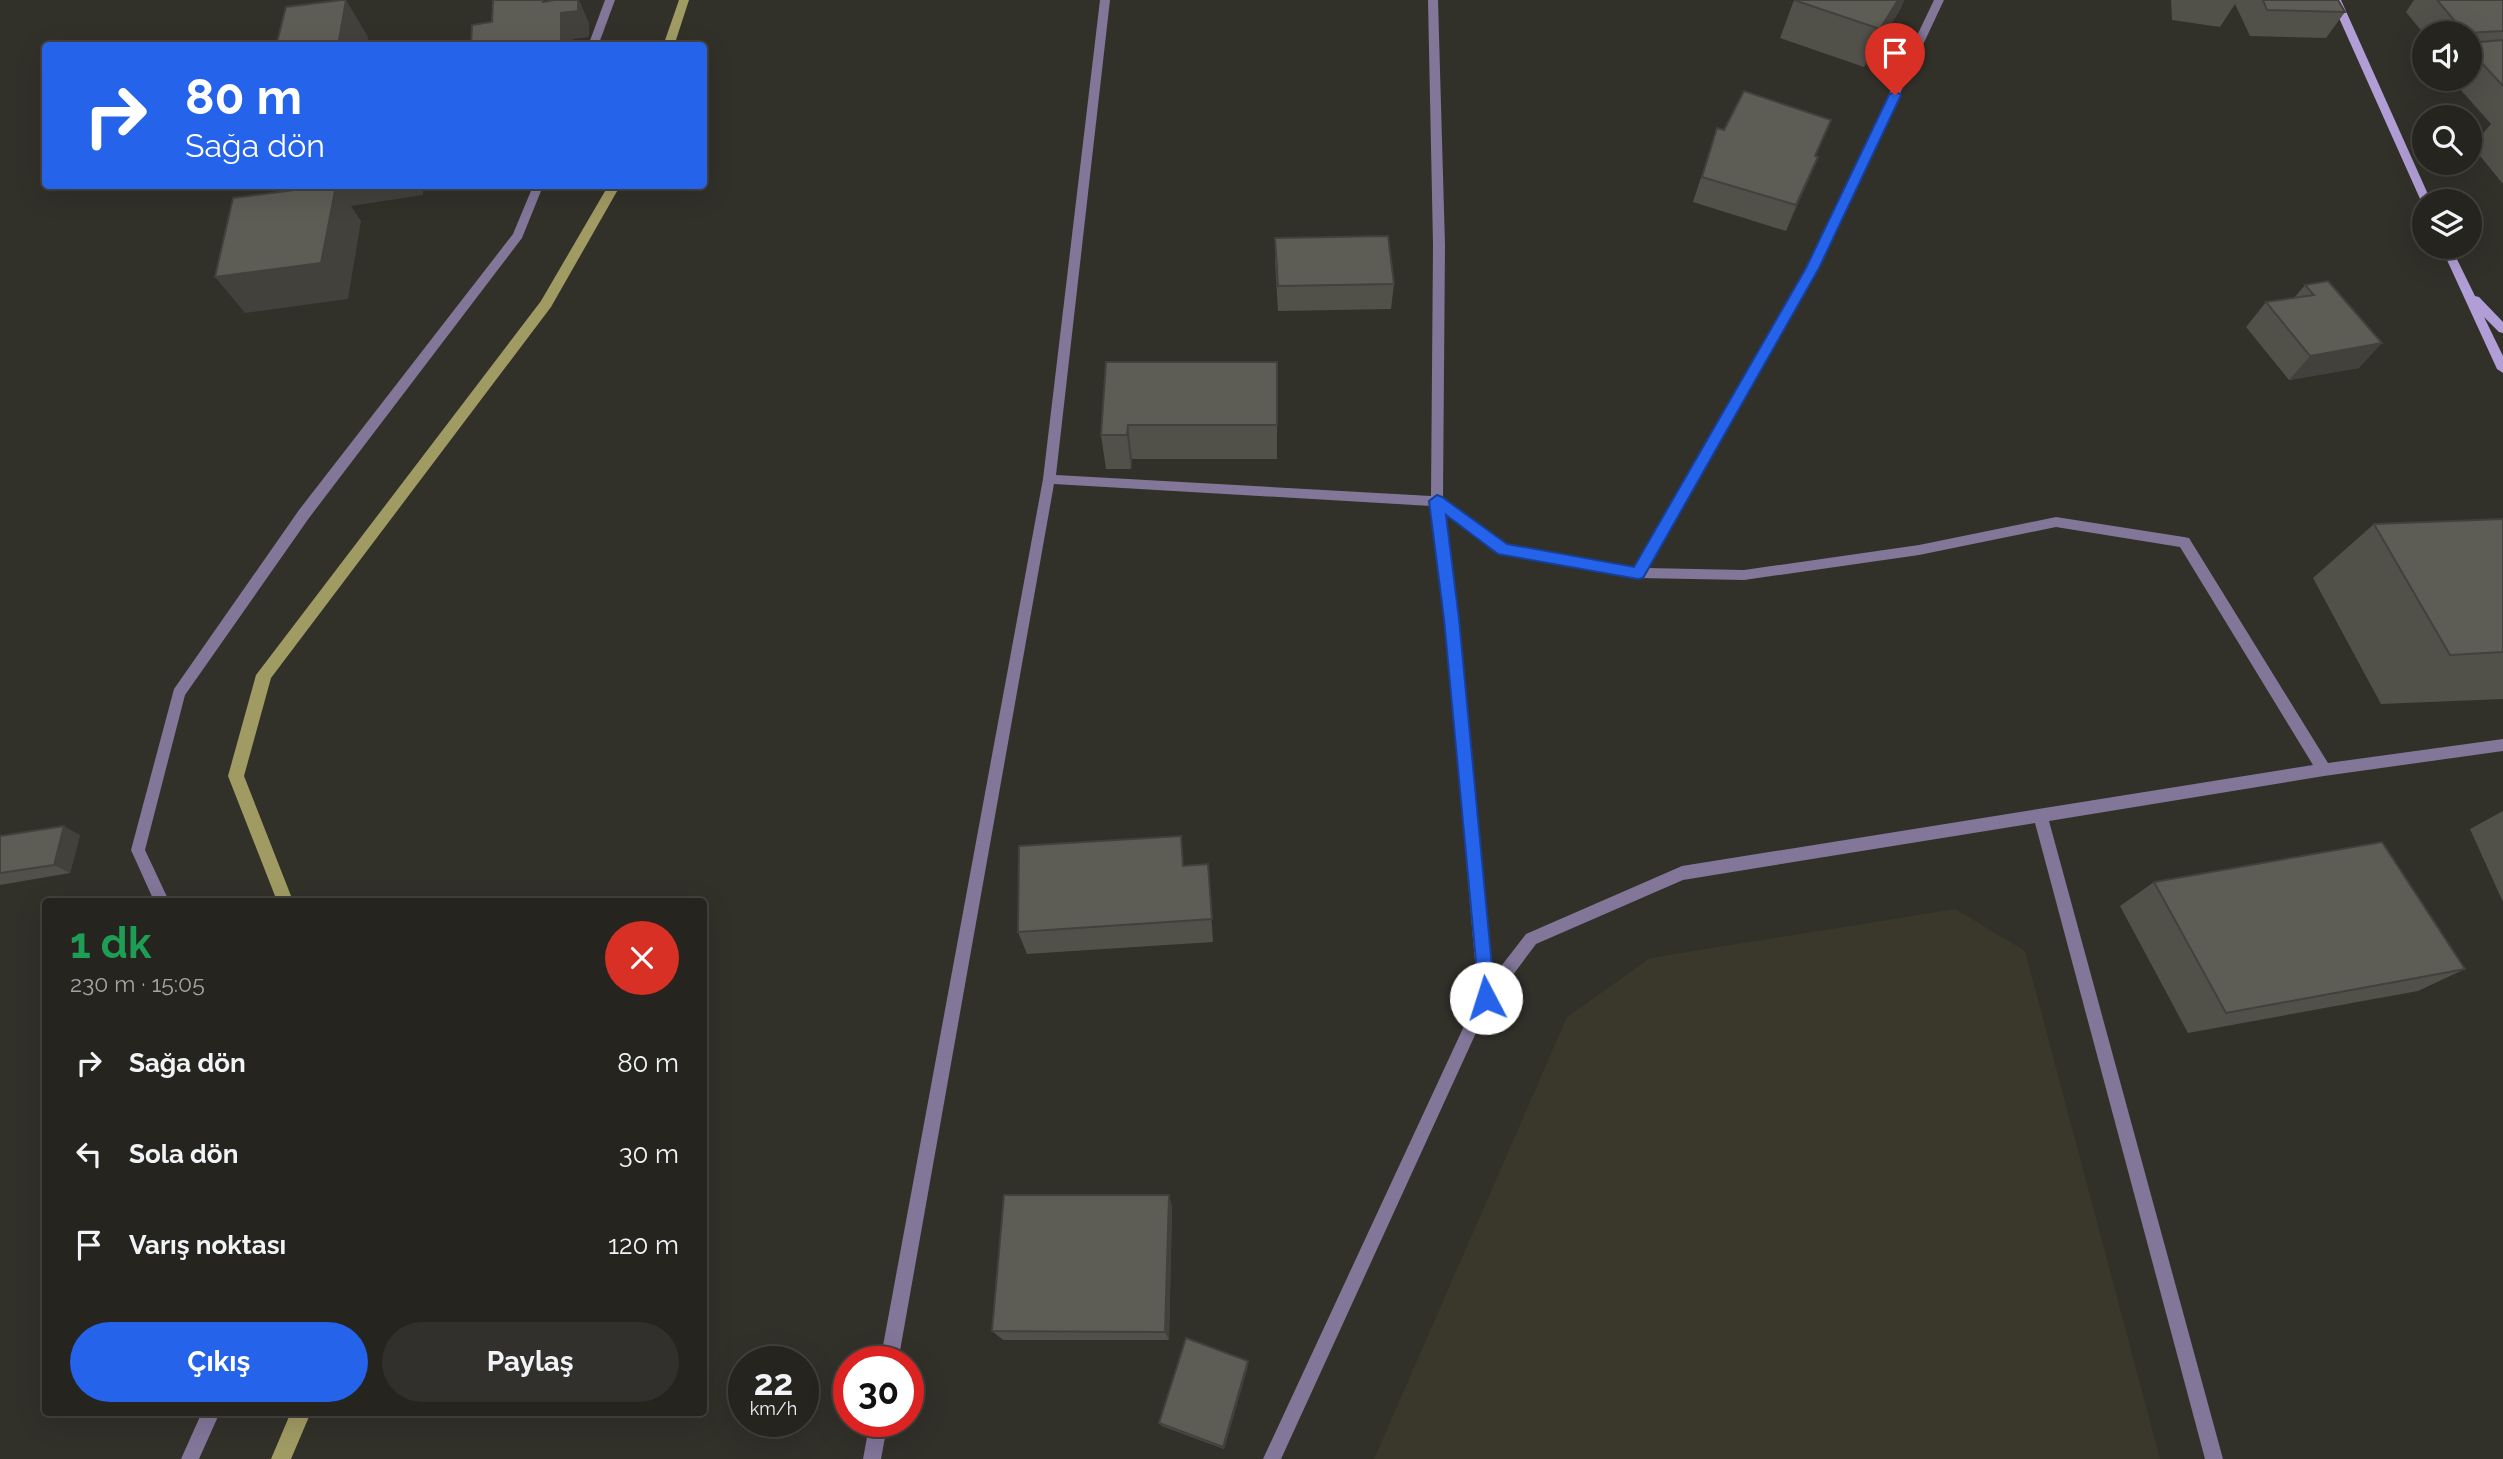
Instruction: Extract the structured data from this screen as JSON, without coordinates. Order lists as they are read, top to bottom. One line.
{"page":{"turn":["80 m","Sağa dön"],"heading":["1 dk","230 m · 15:05"],"list":[{"name":"Sağa dön","value":"80 m"},{"name":"Sola dön","value":"30 m"},{"name":"Varış noktası","value":"120 m"}],"buttons":["Çıkış","Paylaş"],"speed":"22 km/h","limit":"30"}}
